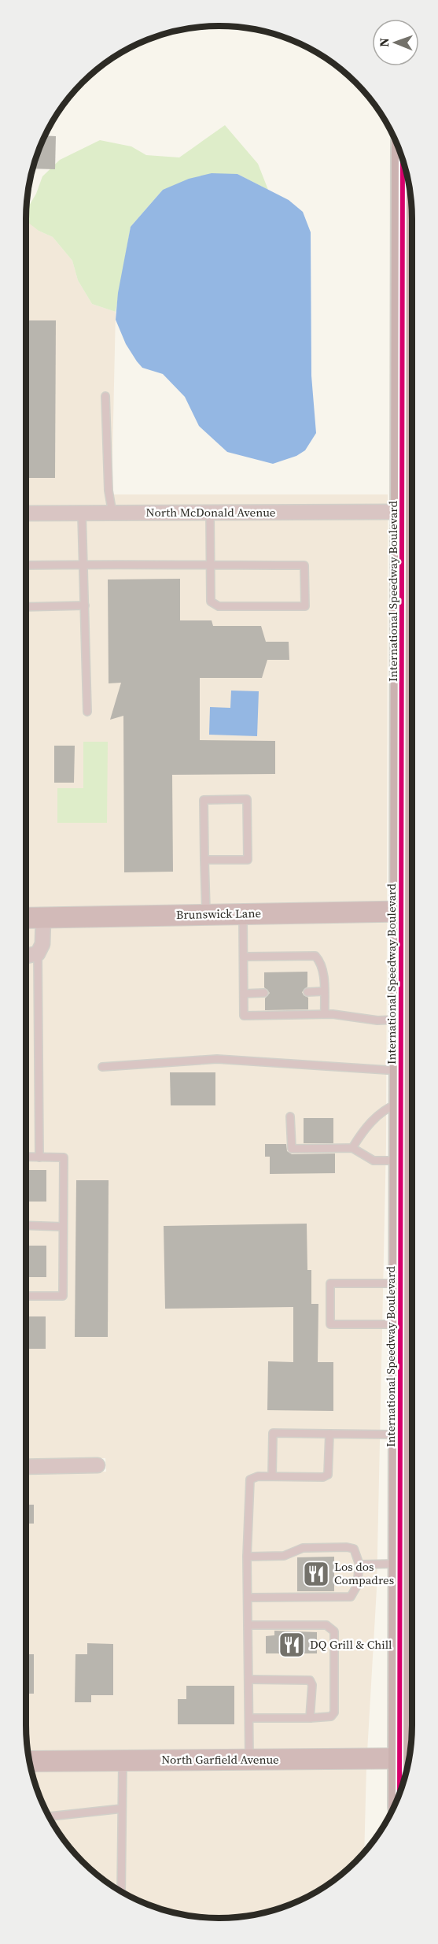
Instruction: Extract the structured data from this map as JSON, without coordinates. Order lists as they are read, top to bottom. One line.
{"streets":{"main road":["International Speedway Boulevard"],"street":["North McDonald Avenue","Brunswick Lane","North Garfield Avenue"]},"crossings":[["North McDonald Avenue","International Speedway Boulevard"],["International Speedway Boulevard","Brunswick Lane"],["International Speedway Boulevard","North Garfield Avenue"]],"places":{"restaurant":["Los dos Compadres","DQ Grill & Chill"]},"north":"left"}
